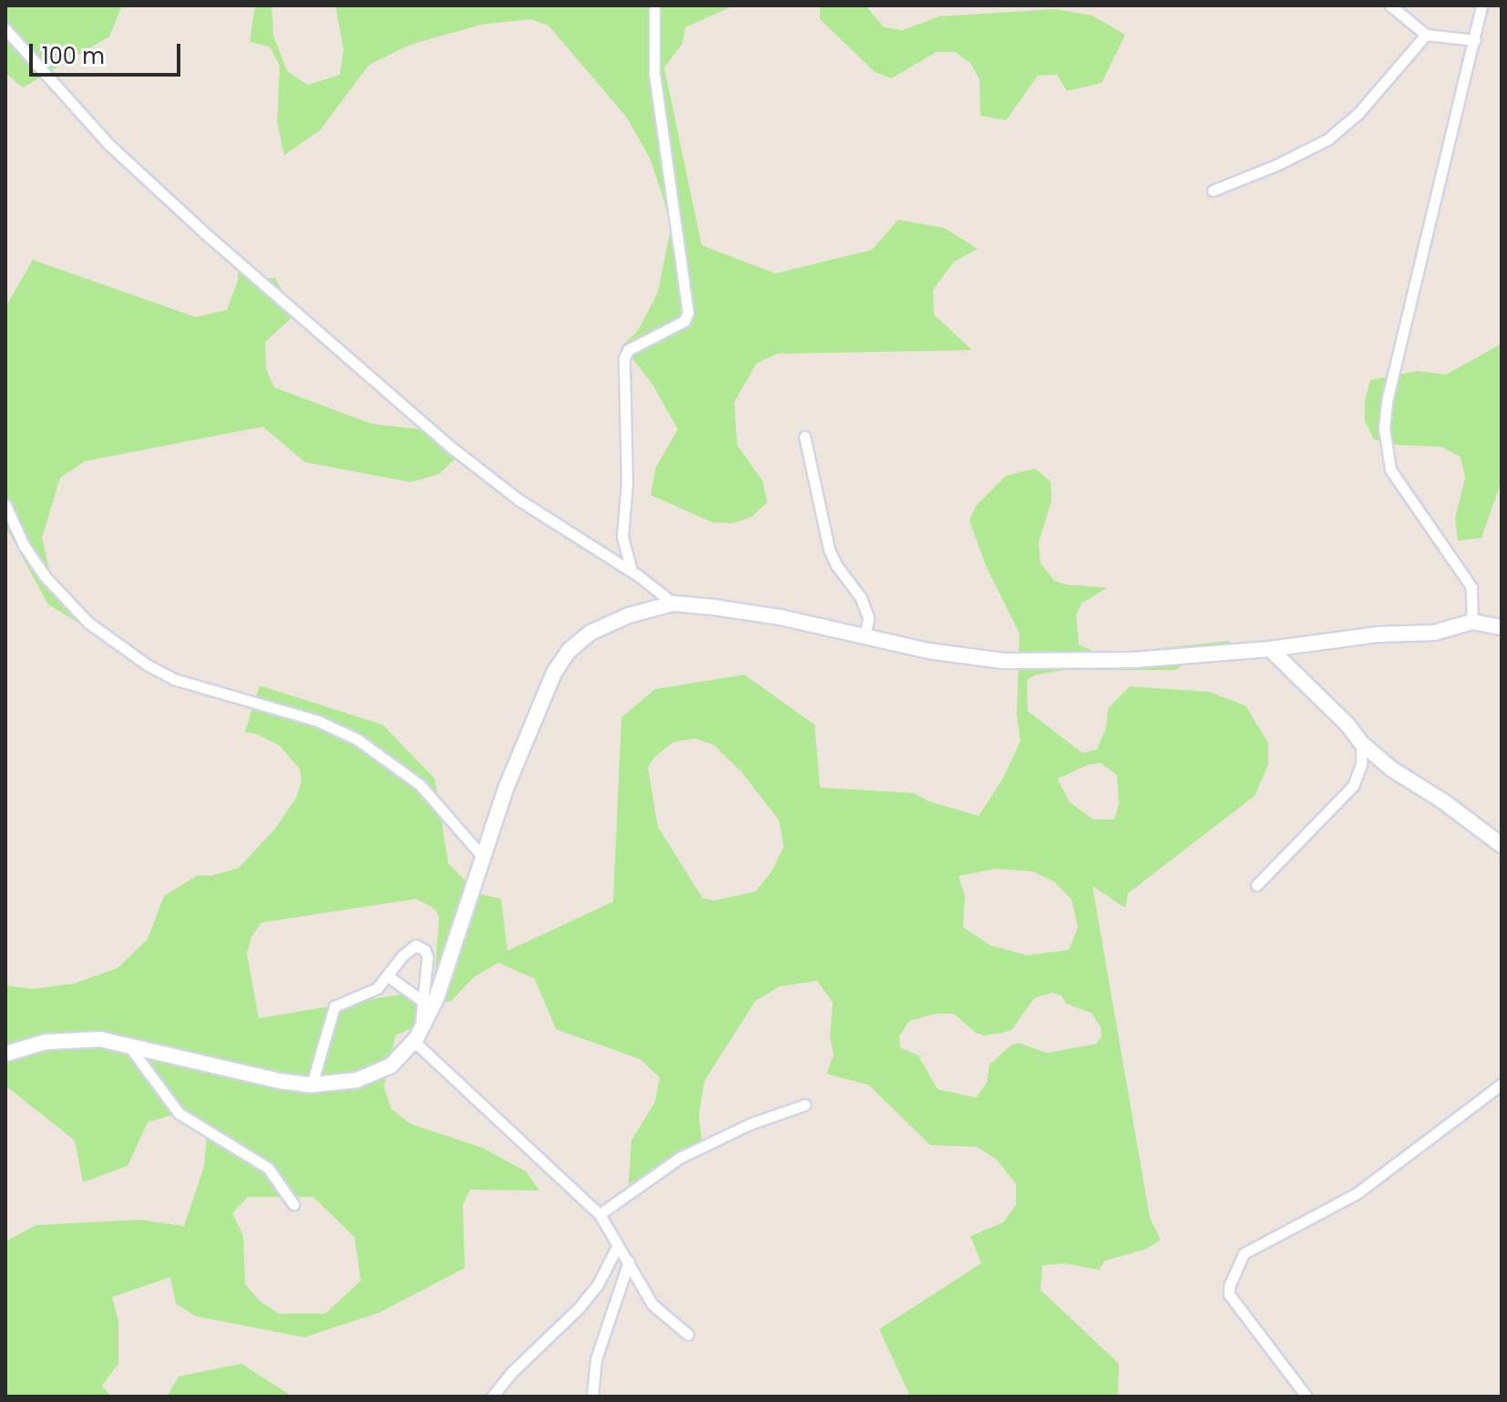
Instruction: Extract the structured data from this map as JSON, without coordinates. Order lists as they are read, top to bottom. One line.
{"scale_bar":"100 m"}
